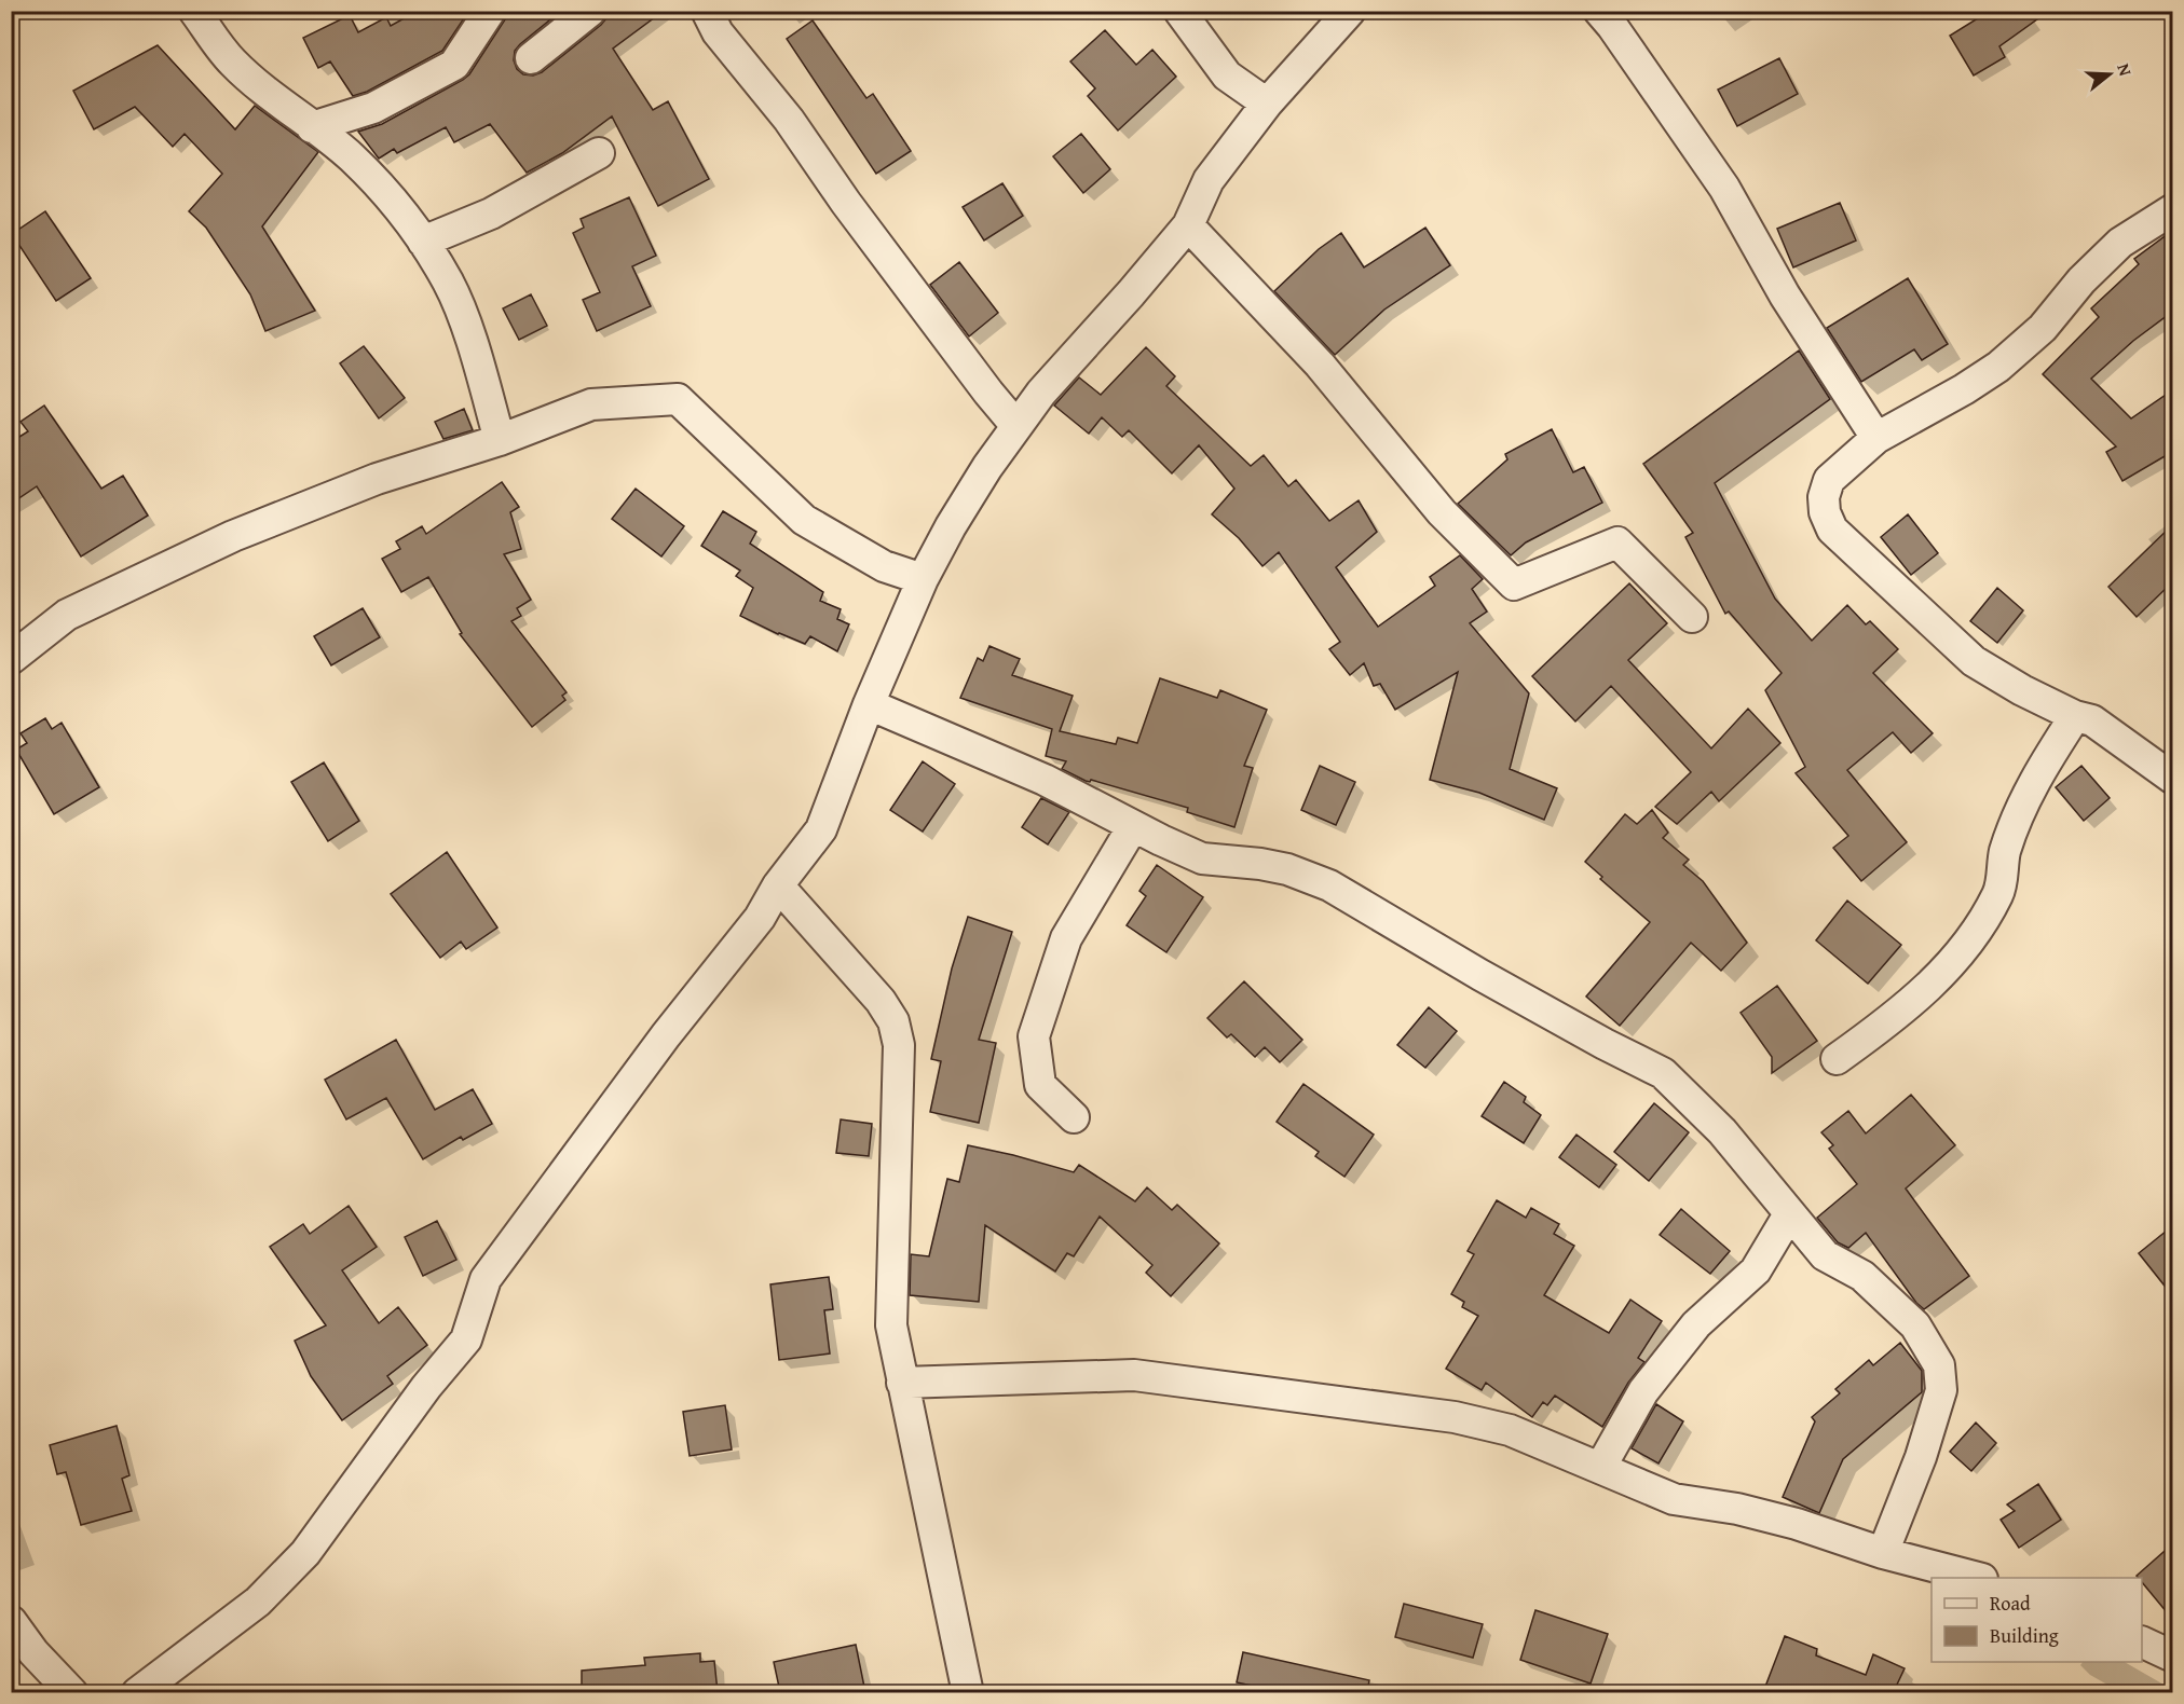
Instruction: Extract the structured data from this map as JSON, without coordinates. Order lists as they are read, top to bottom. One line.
{"legend":["Road","Building"],"north":"right"}
